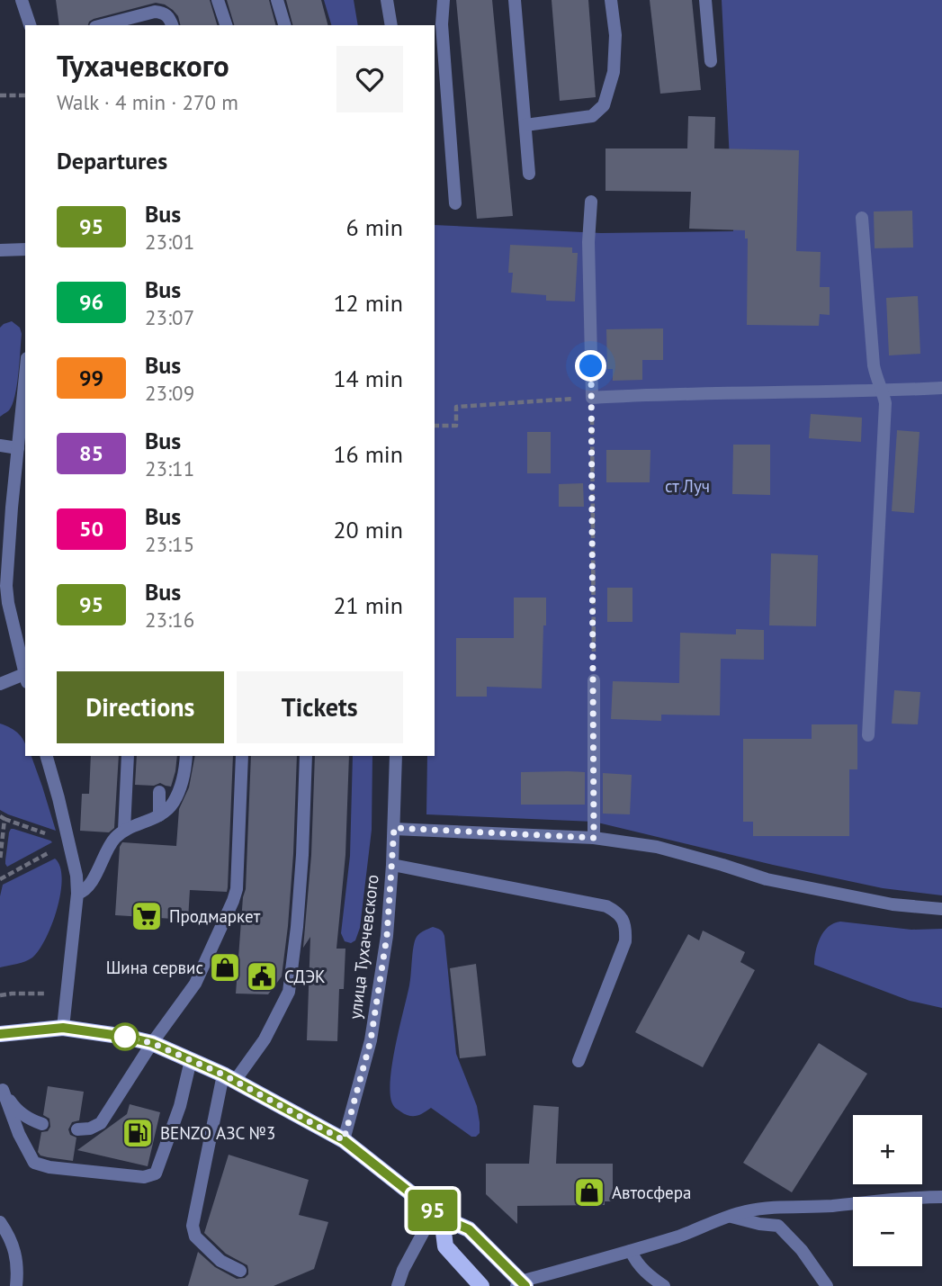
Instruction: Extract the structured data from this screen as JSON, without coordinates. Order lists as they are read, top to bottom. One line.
{"streets":{"street":["улица Тухачевского"]},"parks":["ст Луч"],"places":{"supermarket":["Продмаркет"],"shop":["Шина сервис","Автосфера"],"public building":["СДЭК"],"fuel station":["BENZO АЗС №3"]},"lines":["bus line 95"],"page":{"on_map":"95","heading":[["Тухачевского","Walk · 4 min · 270 m"],"Departures"],"list":[{"mark":"95","name":"Bus","note":"23:01","value":"6 min"},{"mark":"96","name":"Bus","note":"23:07","value":"12 min"},{"mark":"99","name":"Bus","note":"23:09","value":"14 min"},{"mark":"85","name":"Bus","note":"23:11","value":"16 min"},{"mark":"50","name":"Bus","note":"23:15","value":"20 min"},{"mark":"95","name":"Bus","note":"23:16","value":"21 min"}],"buttons":["Directions","Tickets"],"map_buttons":["+","−"]}}
